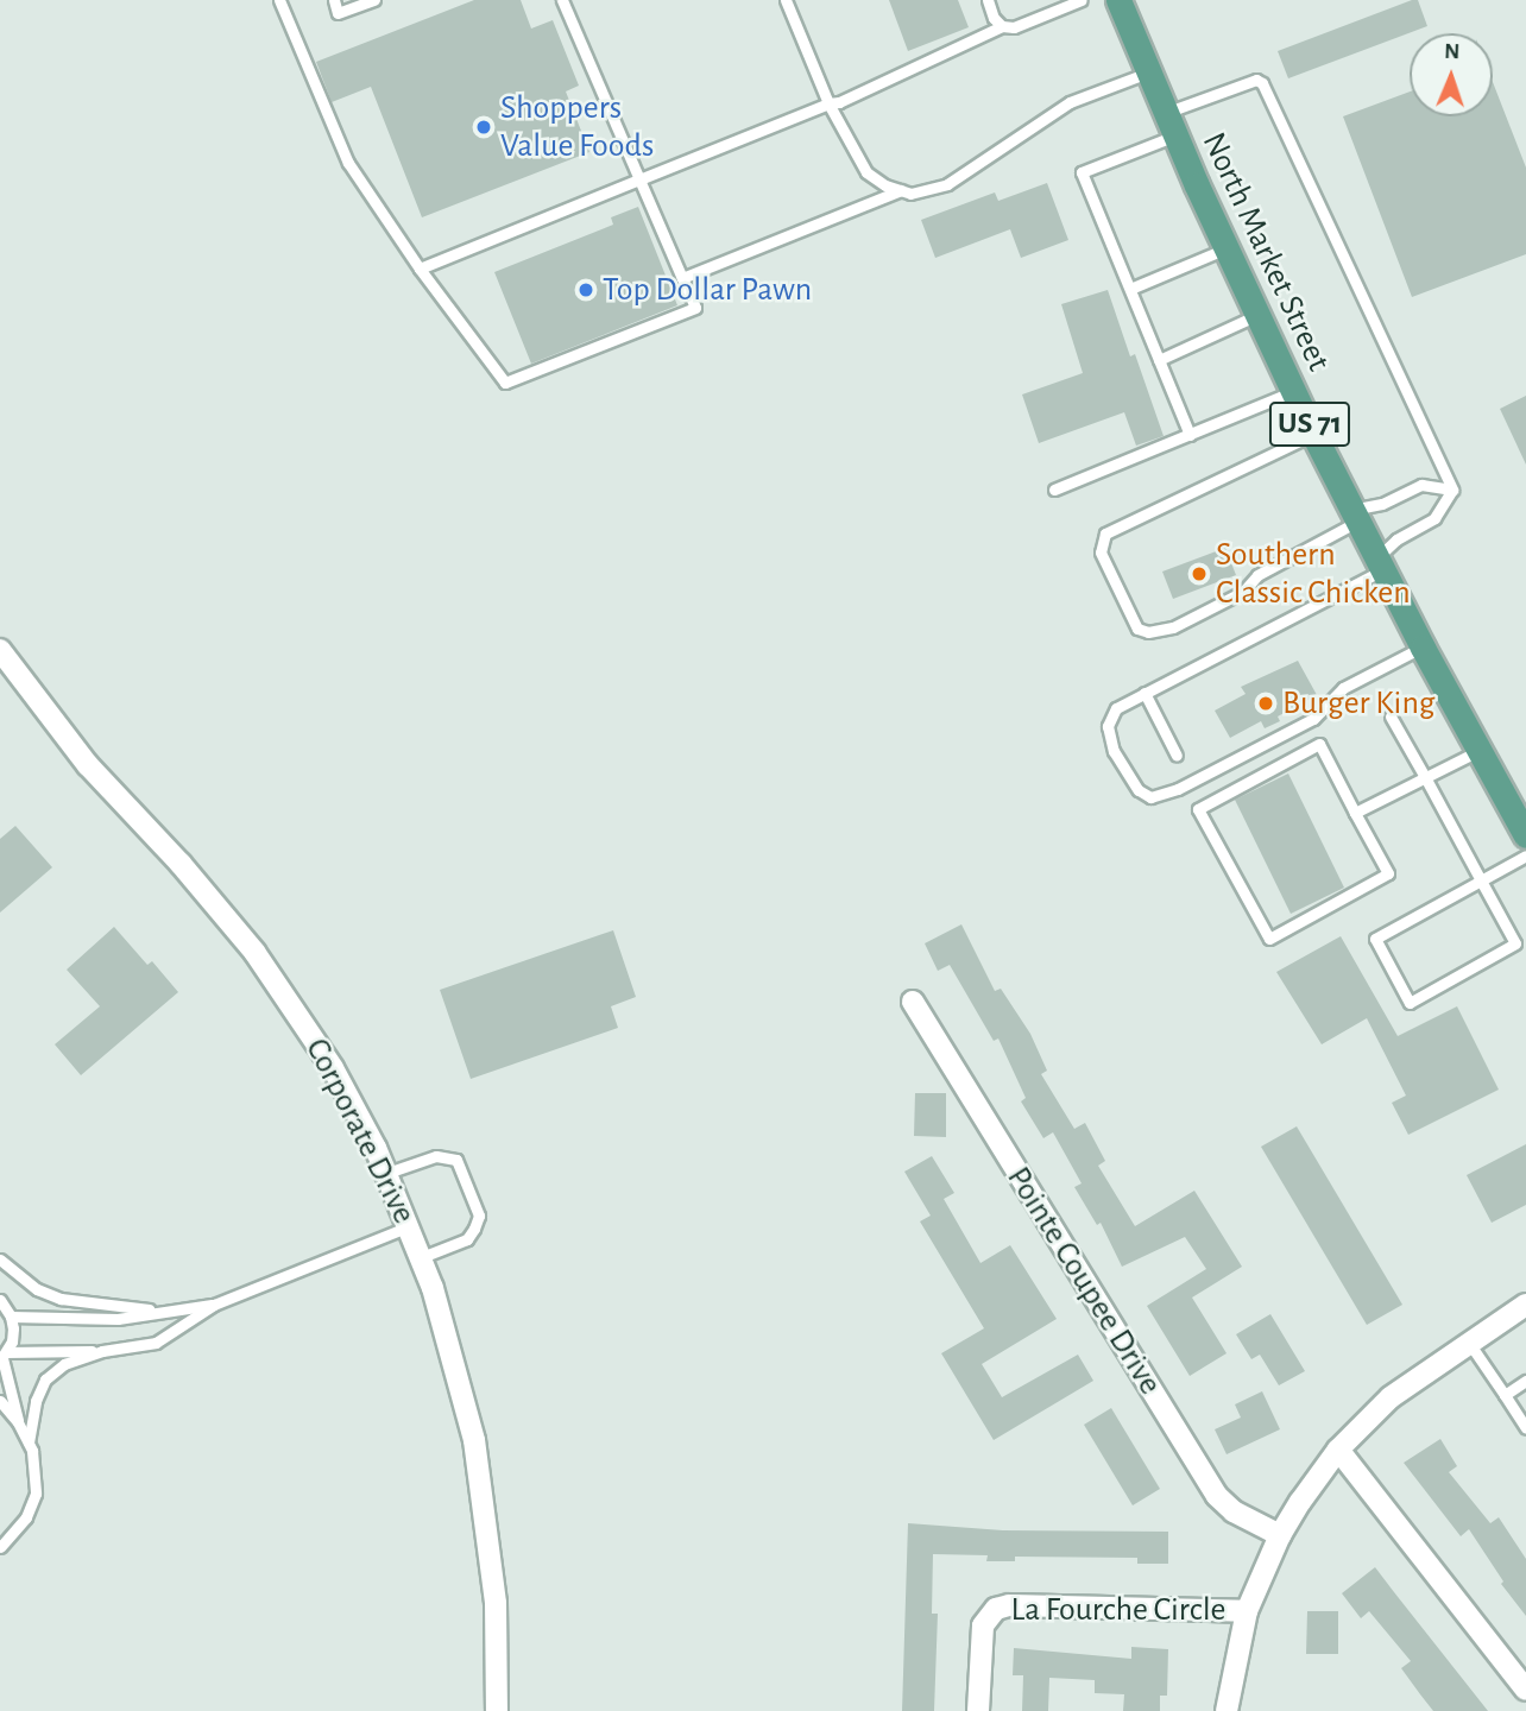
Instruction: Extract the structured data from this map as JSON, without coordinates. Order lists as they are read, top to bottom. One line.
{"streets":{"main road":["North Market Street","US 71"],"street":["Corporate Drive","Pointe Coupee Drive","La Fourche Circle"]},"places":["Shoppers Value Foods","Top Dollar Pawn","Southern Classic Chicken","Burger King"],"north":"top"}
